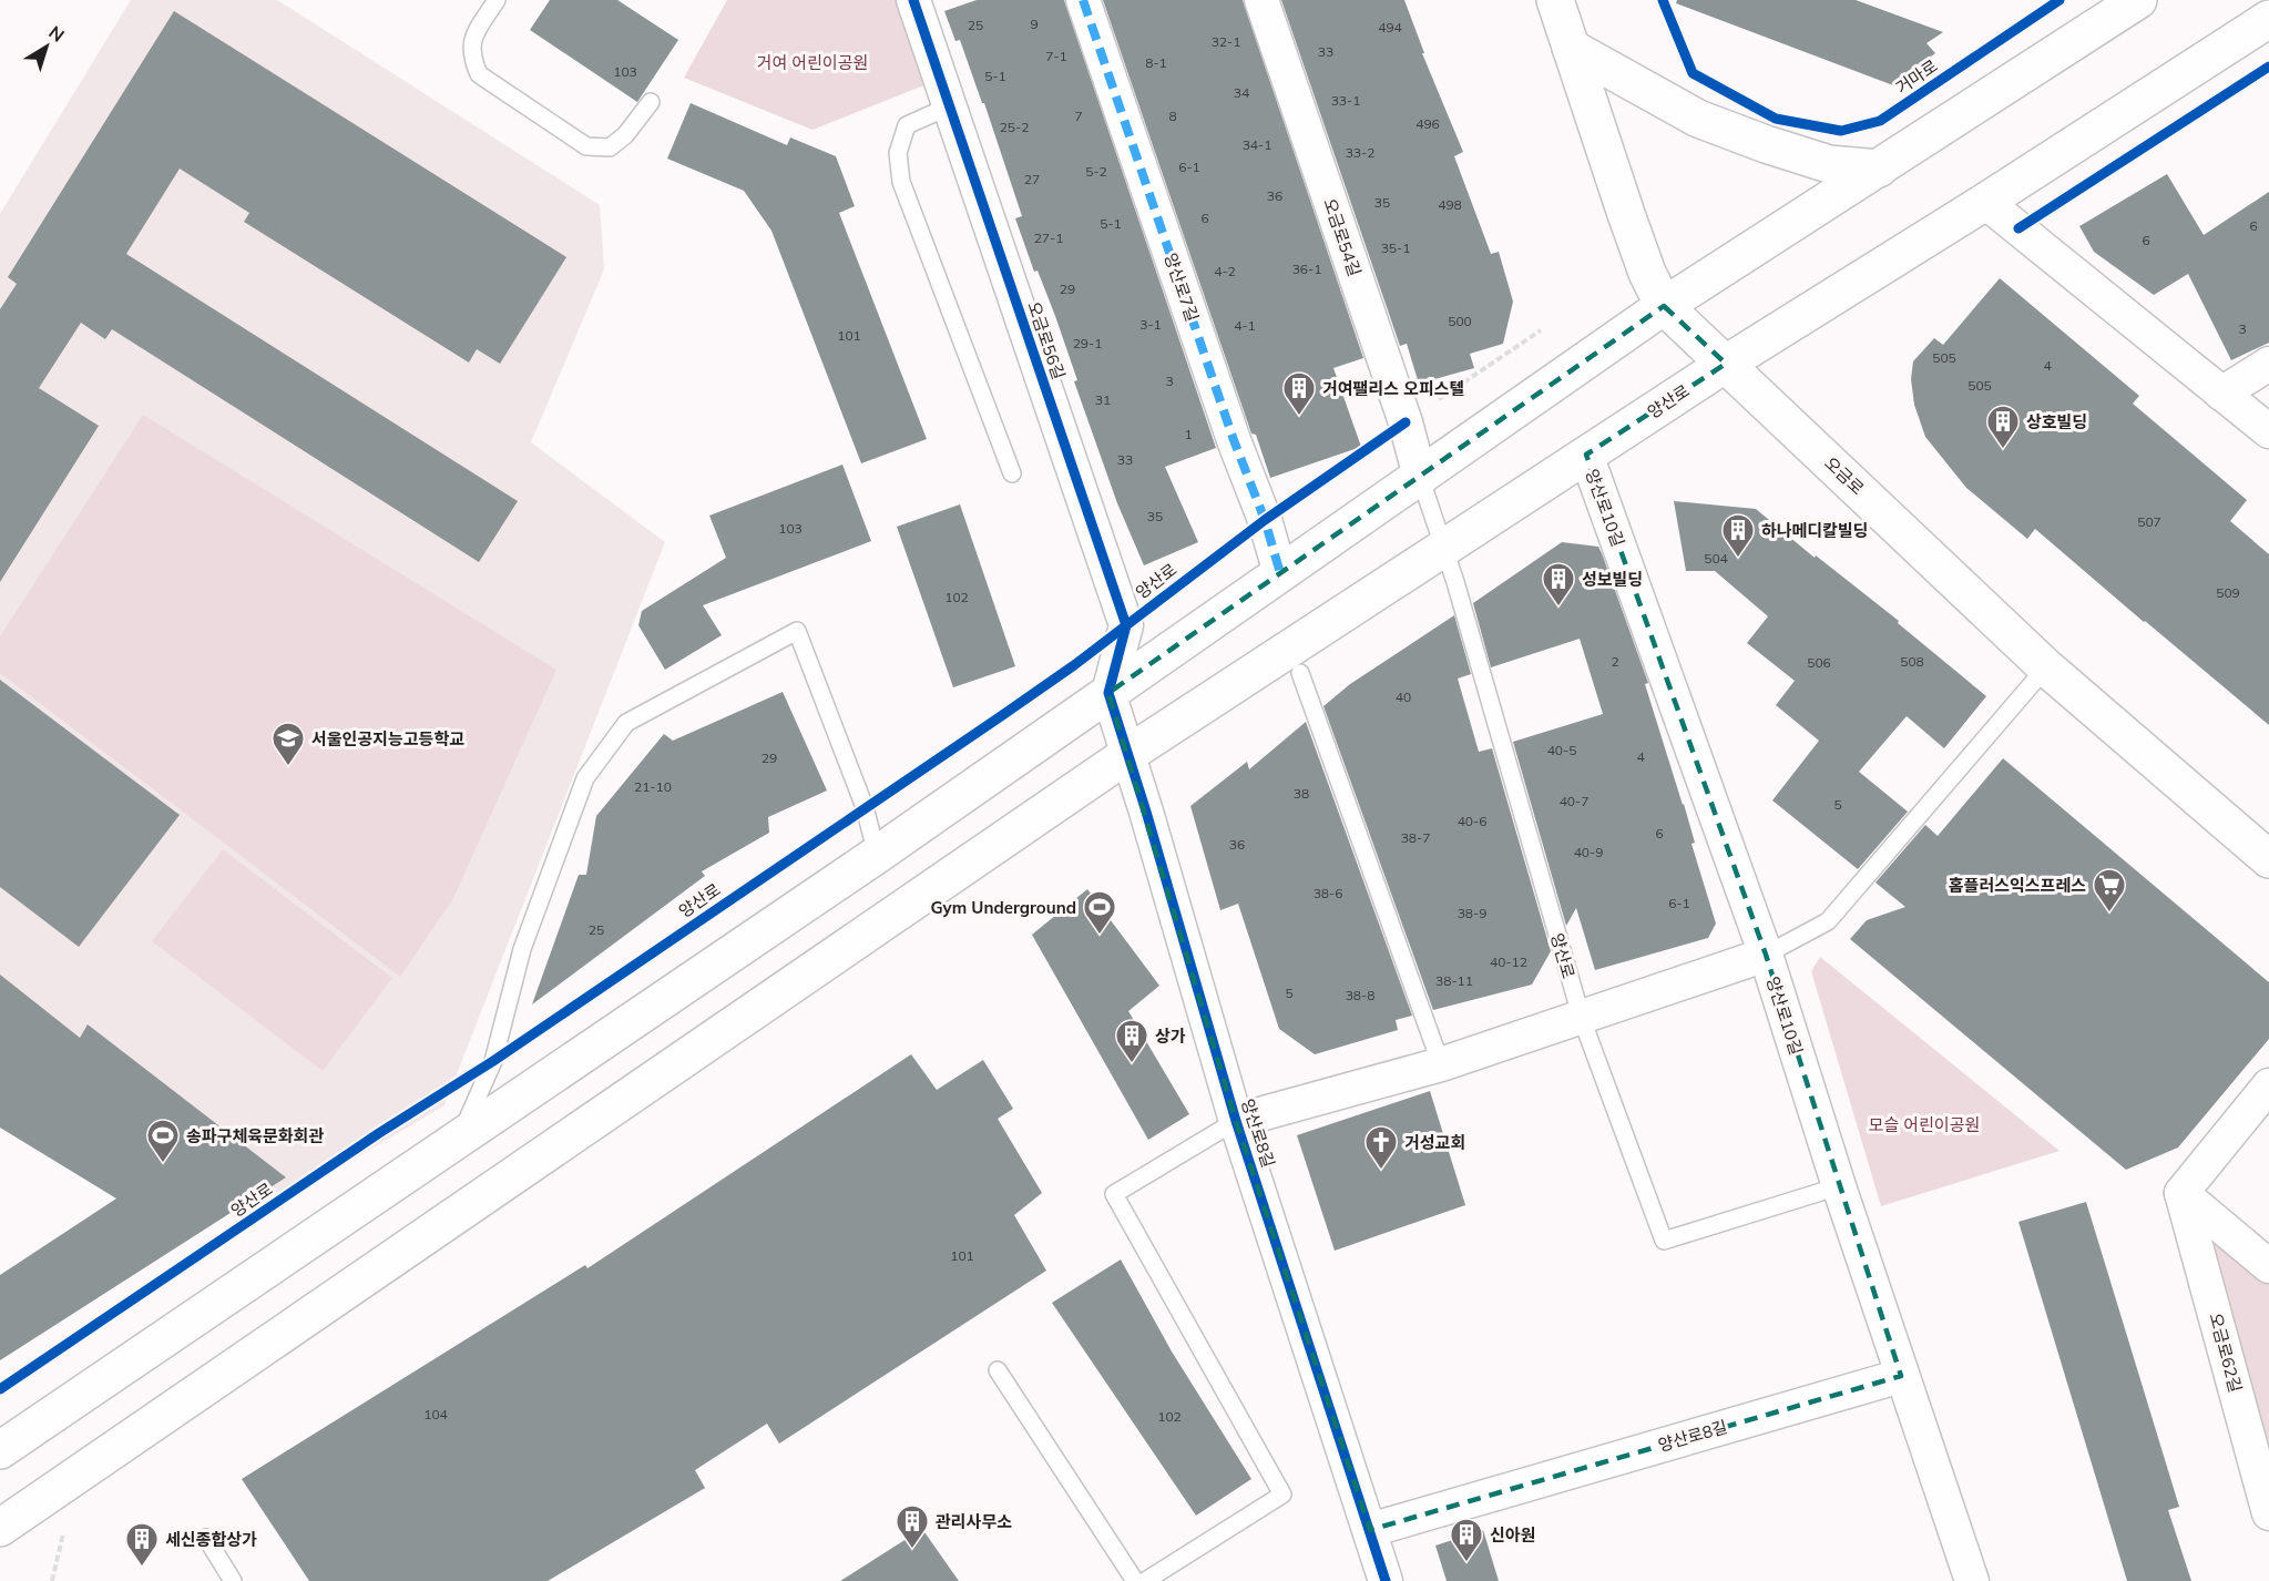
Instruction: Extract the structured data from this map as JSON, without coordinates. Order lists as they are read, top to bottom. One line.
{"streets":{"main road":["양산로","오금로"],"street":["오금로54길","양산로7길","오금로56길","양산로10길","양산로8길","오금로62길"],"cycle path":["거마로"]},"crossings":[["오금로54길","양산로"],["오금로56길","양산로8길"],["양산로","오금로"],["양산로","양산로10길"],["양산로","양산로8길"],["양산로10길","양산로8길"]],"parks":["거여 어린이공원","모슬 어린이공원"],"places":{"building":["거여팰리스 오피스텔","상호빌딩","하나메디칼빌딩","성보빌딩","상가","관리사무소","신아원","세신종합상가"],"school or university":["서울인공지능고등학교"],"supermarket":["홈플러스익스프레스"],"sports":["Gym Underground","송파구체육문화회관"],"church":["거성교회"]},"house_numbers":["9","25","494","32-1","33","7-1","8-1","103","5-1","34","33-1","7","8","496","25-2","34-1","33-2","6-1","5-2","27","36","35","498","6","5-1","6","27-1","6","35-1","36-1","4-2","29","500","3-1","4-1","3","101","29-1","505","4","3","505","31","1","33","35","507","103","504","509","102","2","508","506","40","40-5","4","29","21-10","38","40-7","5","40-6","6","38-7","36","40-9","38-6","6-1","38-9","25","40-12","38-11","5","38-8","101","104","102"],"north":"top right"}
